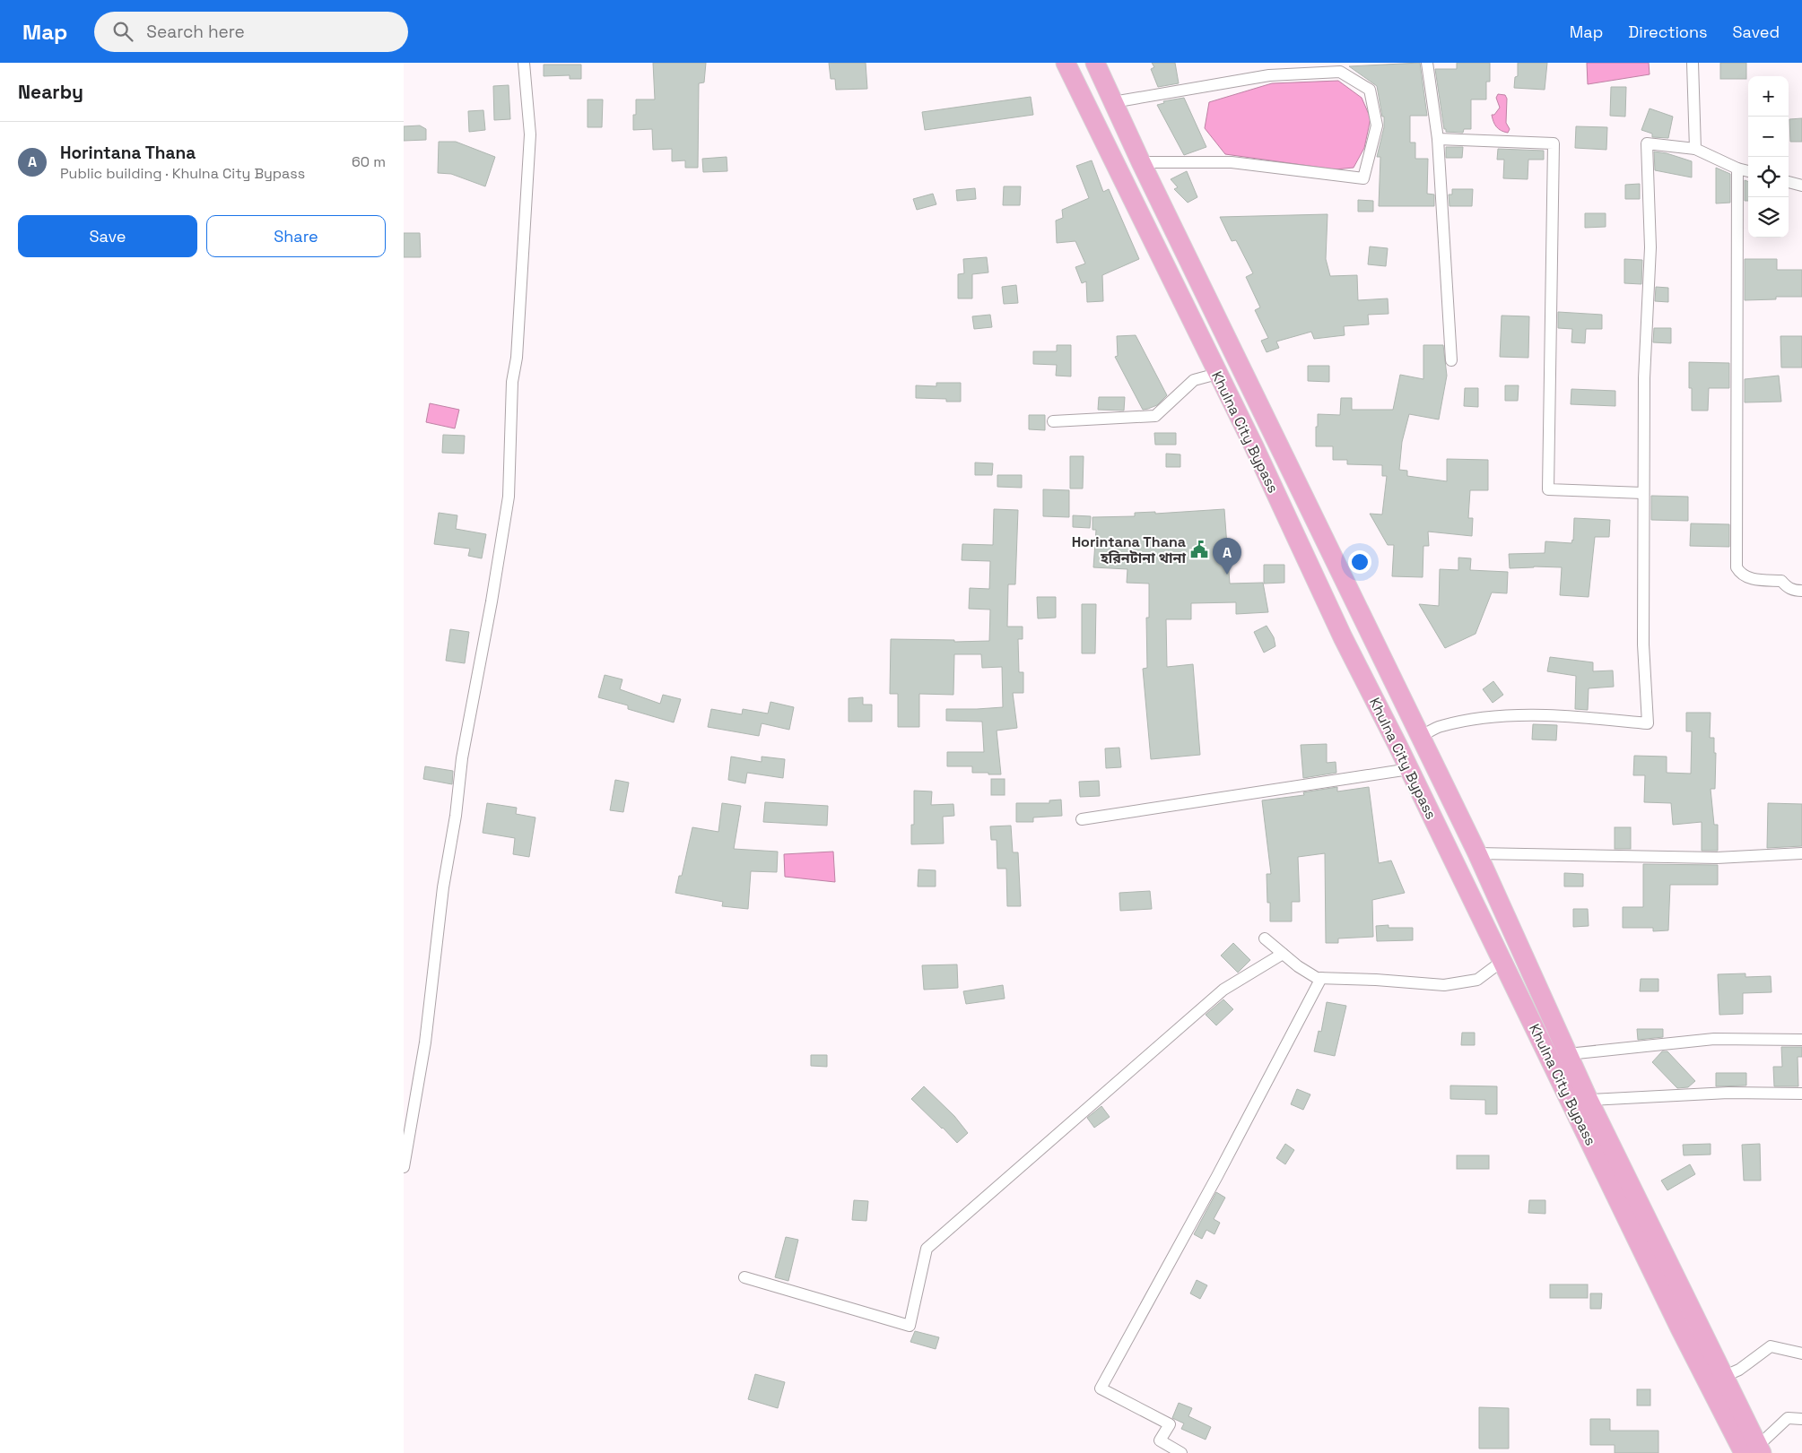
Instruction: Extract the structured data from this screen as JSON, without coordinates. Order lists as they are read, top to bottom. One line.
{"streets":{"highway":["Khulna City Bypass"]},"places":{"public building":["Horintana Thana হরিনটানা থানা"]},"page":{"header":"Map","search":"Search here","nav":["Map","Directions","Saved"],"heading":"Nearby","map_buttons":["+","−"],"list":[{"mark":"A","name":"Horintana Thana","note":"Public building · Khulna City Bypass","value":"60 m"}],"buttons":["Save","Share"],"pins":"A"}}
